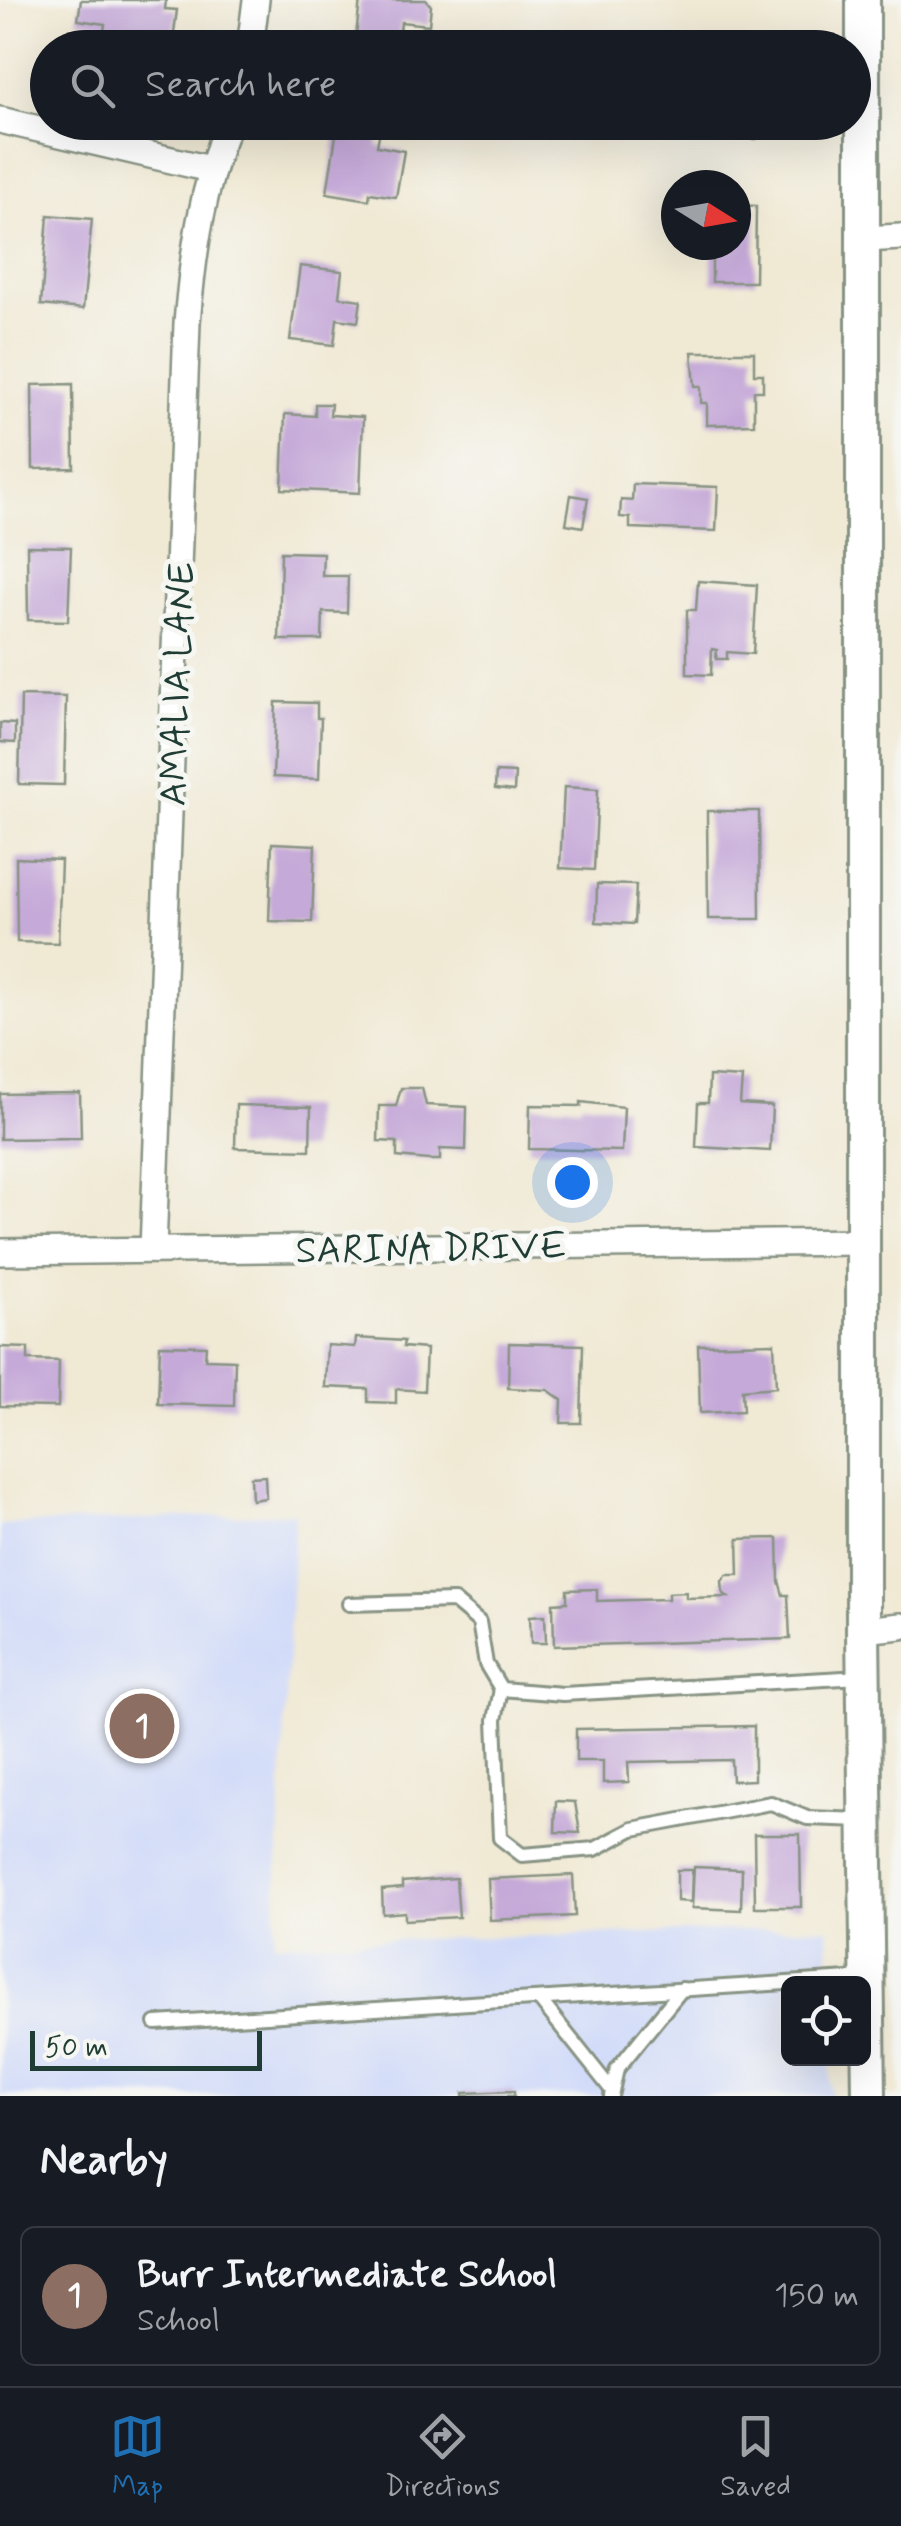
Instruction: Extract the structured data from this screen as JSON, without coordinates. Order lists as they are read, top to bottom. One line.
{"streets":{"street":["AMALIA LANE","SARINA DRIVE"]},"crossings":[["AMALIA LANE","SARINA DRIVE"]],"scale_bar":"50 m","north":"right","page":{"search":"Search here","pins":"1","scale":"50 m","heading":"Nearby","list":[{"mark":"1","name":"Burr Intermediate School","note":"School","value":"150 m"}],"nav":["Map","Directions","Saved"]}}
